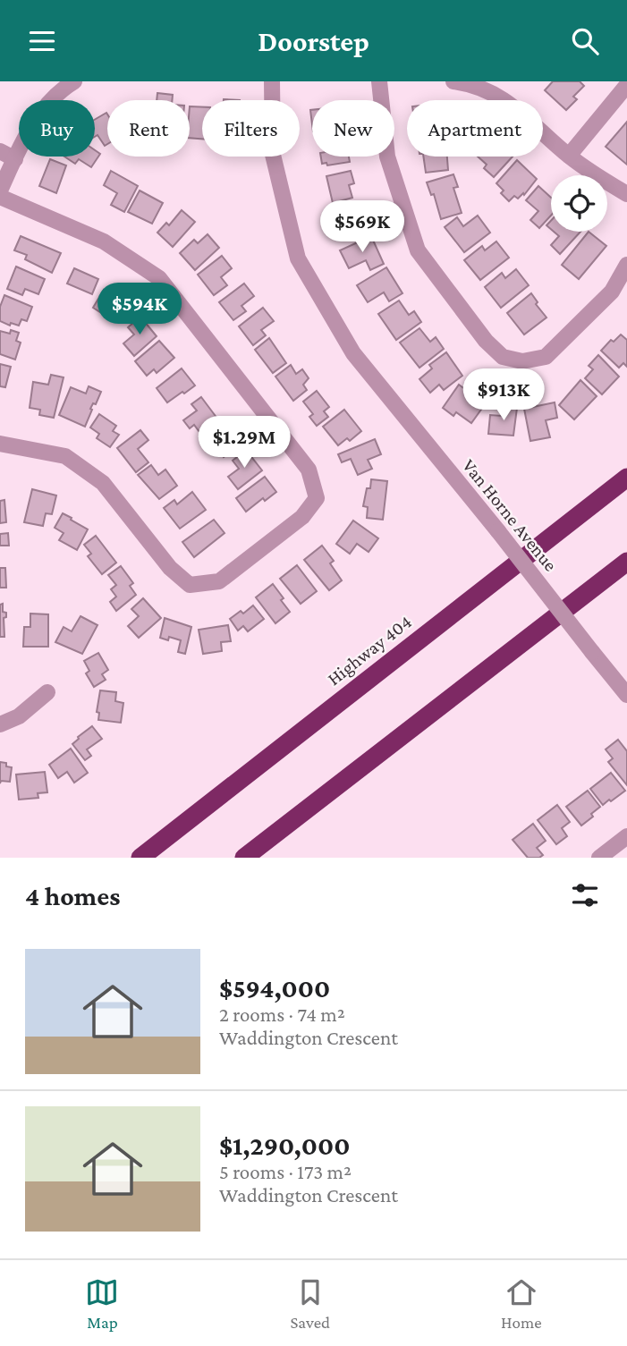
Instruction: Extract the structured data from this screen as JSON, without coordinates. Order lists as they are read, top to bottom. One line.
{"streets":{"highway":["Highway 404"],"street":["Van Horne Avenue"]},"page":{"header":"Doorstep","chip":["Buy","Rent","Filters","New","Apartment"],"price":["$569K","$594K","$913K","$1.29M"],"heading":"4 homes","list":[{"name":"$594,000","note":"2 rooms · 74 m² · Waddington Crescent"},{"name":"$1,290,000","note":"5 rooms · 173 m² · Waddington Crescent"}],"tabs":["Map","Saved","Home"]}}
